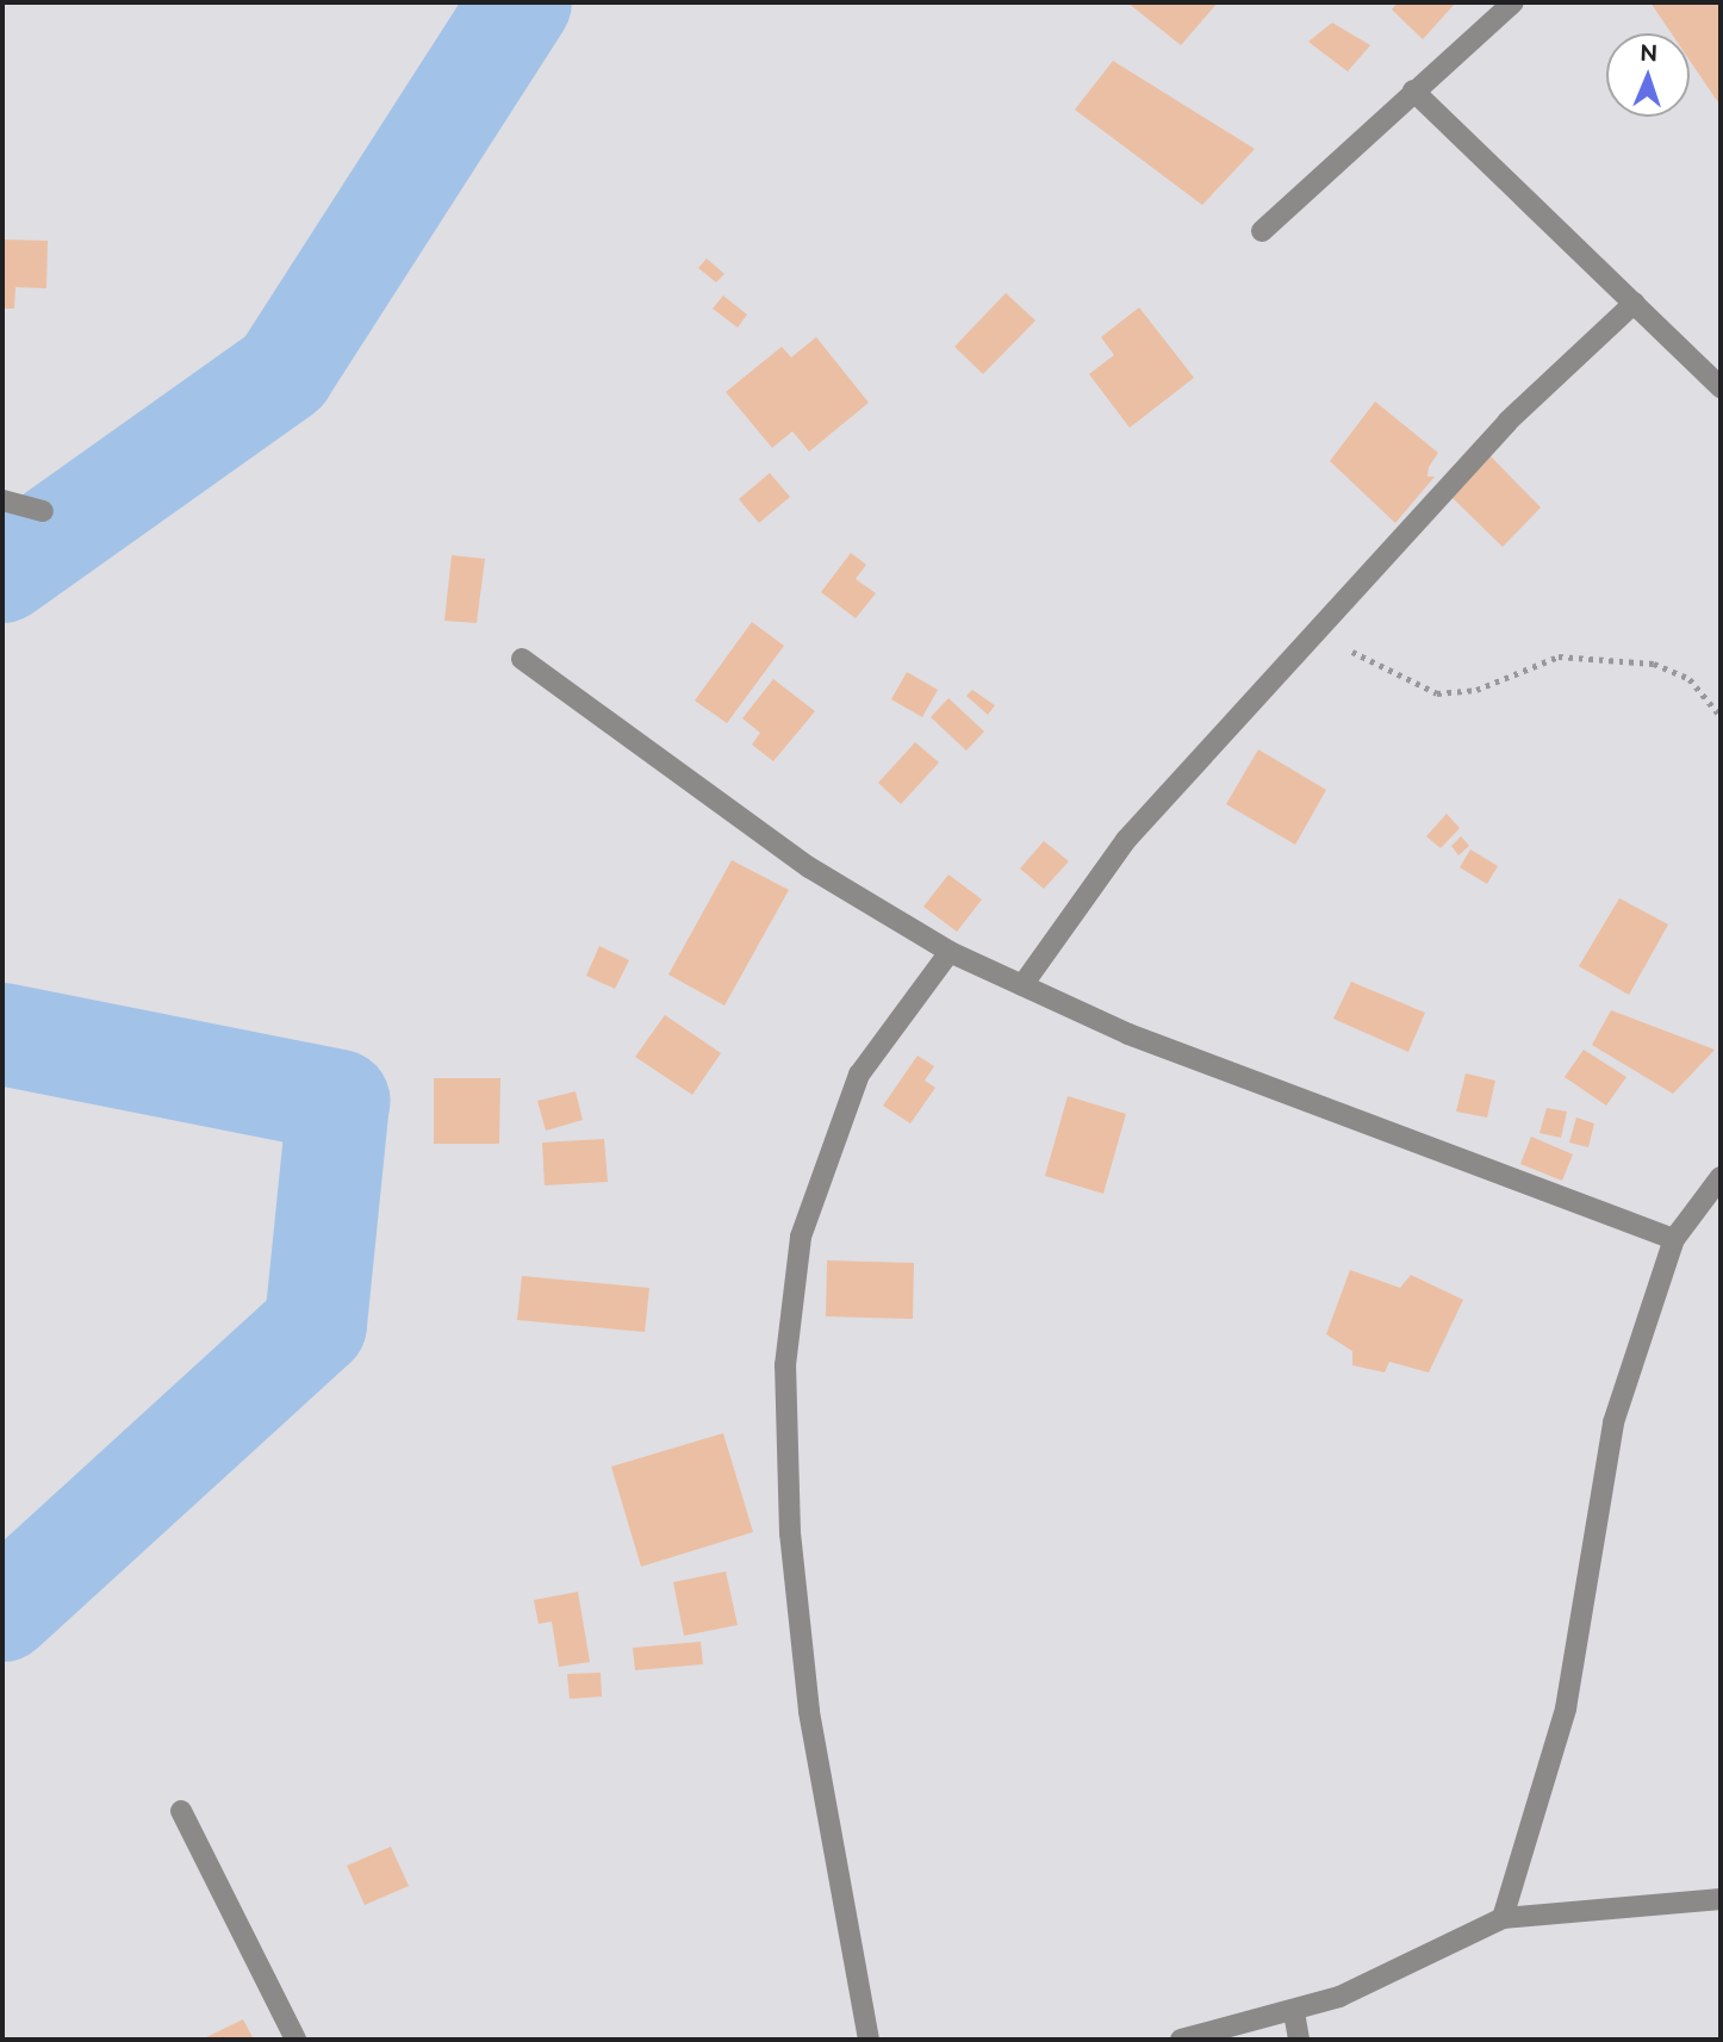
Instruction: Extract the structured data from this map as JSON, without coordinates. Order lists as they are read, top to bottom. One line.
{"north":"top"}
